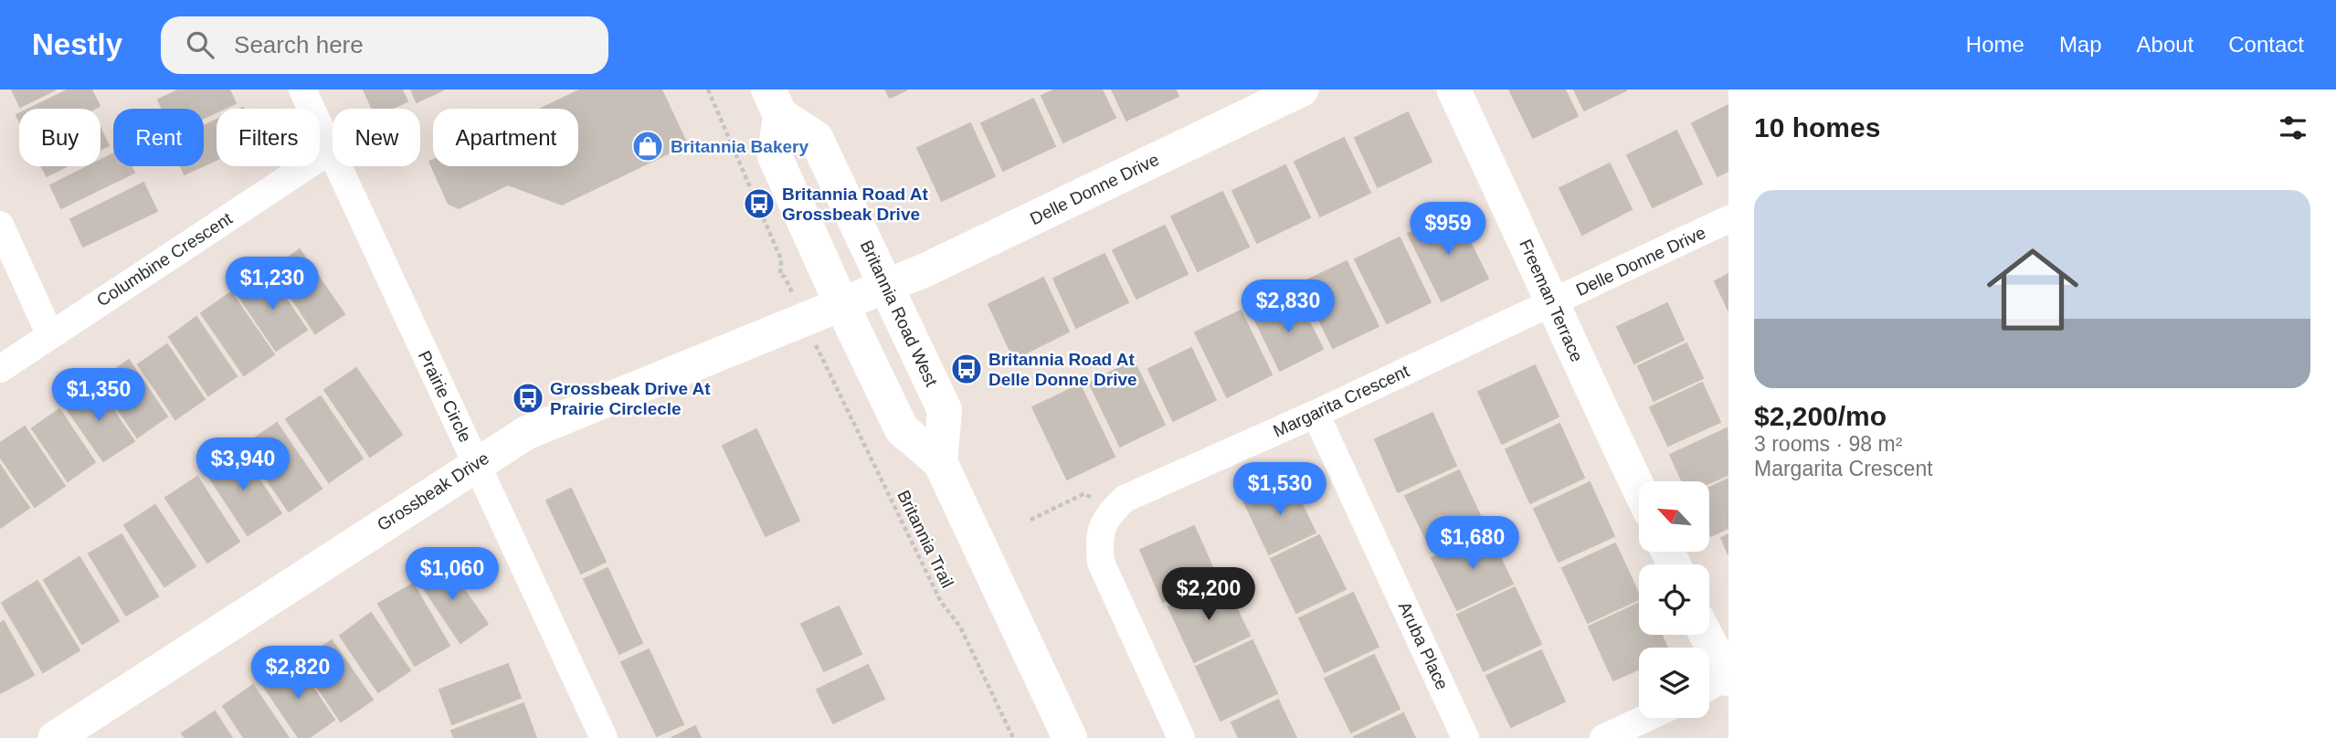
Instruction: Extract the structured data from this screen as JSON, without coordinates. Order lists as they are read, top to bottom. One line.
{"streets":{"main road":["Britannia Road West"],"street":["Delle Donne Drive","Columbine Crescent","Freeman Terrace","Prairie Circle","Margarita Crescent","Grossbeak Drive","Aruba Place"],"path":["Britannia Trail"]},"crossings":[["Delle Donne Drive","Freeman Terrace"],["Delle Donne Drive","Britannia Road West"],["Delle Donne Drive","Margarita Crescent"],["Delle Donne Drive","Grossbeak Drive"],["Columbine Crescent","Prairie Circle"],["Freeman Terrace","Margarita Crescent"],["Britannia Road West","Grossbeak Drive"],["Prairie Circle","Grossbeak Drive"],["Margarita Crescent","Aruba Place"]],"places":{"shop":["Britannia Bakery"],"bus stop":["Britannia Road At Grossbeak Drive","Britannia Road At Delle Donne Drive","Grossbeak Drive At Prairie Circlecle"]},"north":"top left","page":{"header":"Nestly","search":"Search here","nav":["Home","Map","About","Contact"],"heading":"10 homes","chip":["Buy","Rent","Filters","New","Apartment"],"list":[{"name":"$2,200/mo","note":"3 rooms · 98 m² · Margarita Crescent"}],"price":["$959","$1,230","$2,830","$1,350","$3,940","$1,530","$1,680","$1,060","$2,200","$2,820"]}}
